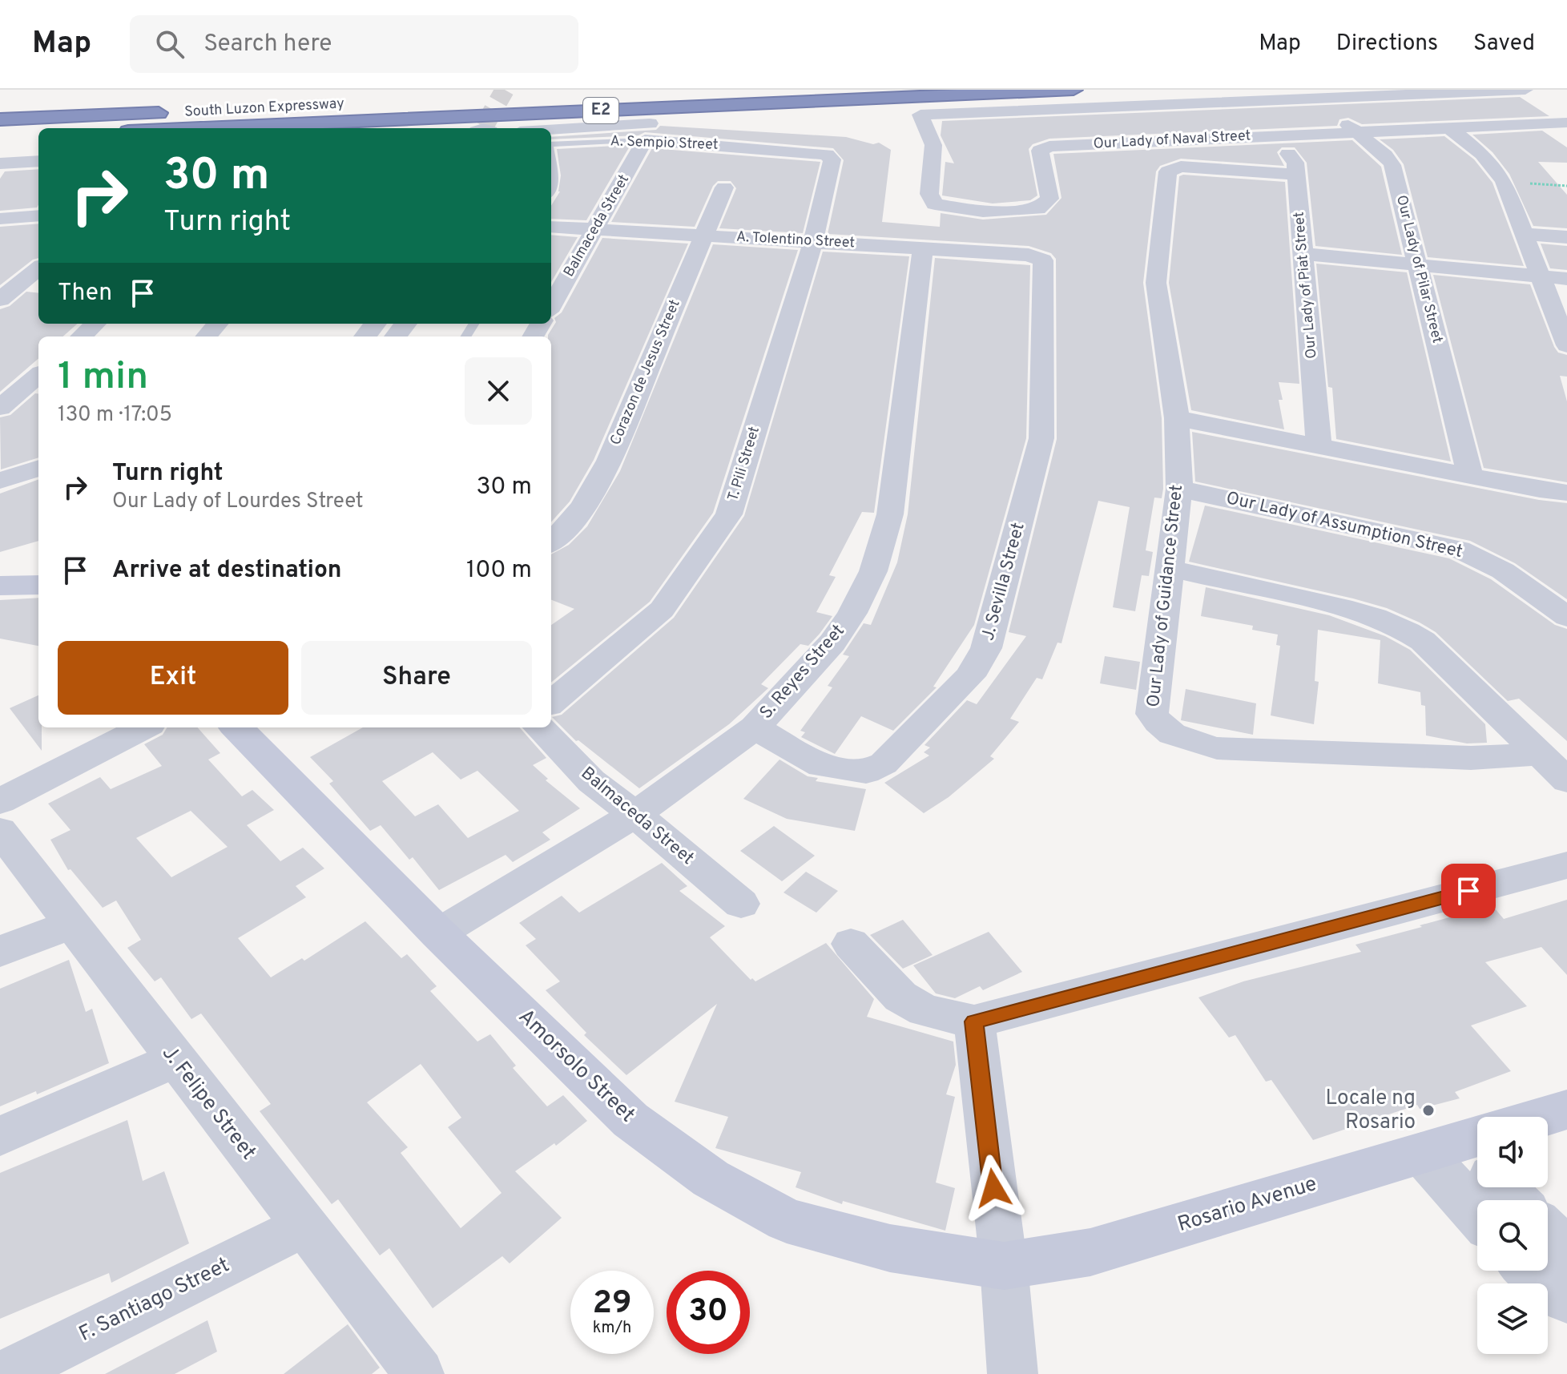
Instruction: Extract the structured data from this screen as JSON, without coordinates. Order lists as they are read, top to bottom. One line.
{"streets":{"highway":["South Luzon Expressway","E2"],"main road":["Amorsolo Street","Rosario Avenue"],"street":["Our Lady of Naval Street","A. Sempio Street","Balmaceda Street","A. Tolentino Street","Our Lady of Pilar Street","Our Lady of Piat Street","Corazon de Jesus Street","T. Pili Street","Our Lady of Assumption Street","J. Sevilla Street","Our Lady of Guidance Street","S. Reyes Street","J. Felipe Street","F. Santiago Street"]},"crossings":[["Our Lady of Naval Street","Our Lady of Pilar Street"],["Our Lady of Naval Street","Our Lady of Piat Street"],["A. Sempio Street","Balmaceda Street"],["A. Sempio Street","T. Pili Street"],["Balmaceda Street","A. Tolentino Street"],["Balmaceda Street","S. Reyes Street"],["A. Tolentino Street","Corazon de Jesus Street"],["A. Tolentino Street","T. Pili Street"],["A. Tolentino Street","J. Sevilla Street"],["A. Tolentino Street","S. Reyes Street"],["Our Lady of Piat Street","Our Lady of Guidance Street"],["Our Lady of Assumption Street","Our Lady of Guidance Street"],["J. Sevilla Street","S. Reyes Street"],["S. Reyes Street","Amorsolo Street"],["Amorsolo Street","Rosario Avenue"],["J. Felipe Street","F. Santiago Street"]],"places":["Locale ng Rosario"],"page":{"header":"Map","search":"Search here","nav":["Map","Directions","Saved"],"turn":["30 m","Turn right"],"then":"Then","heading":["1 min","130 m · 17:05"],"list":[{"name":"Turn right","note":"Our Lady of Lourdes Street","value":"30 m"},{"name":"Arrive at destination","value":"100 m"}],"buttons":["Exit","Share"],"speed":"29 km/h","limit":"30"}}
